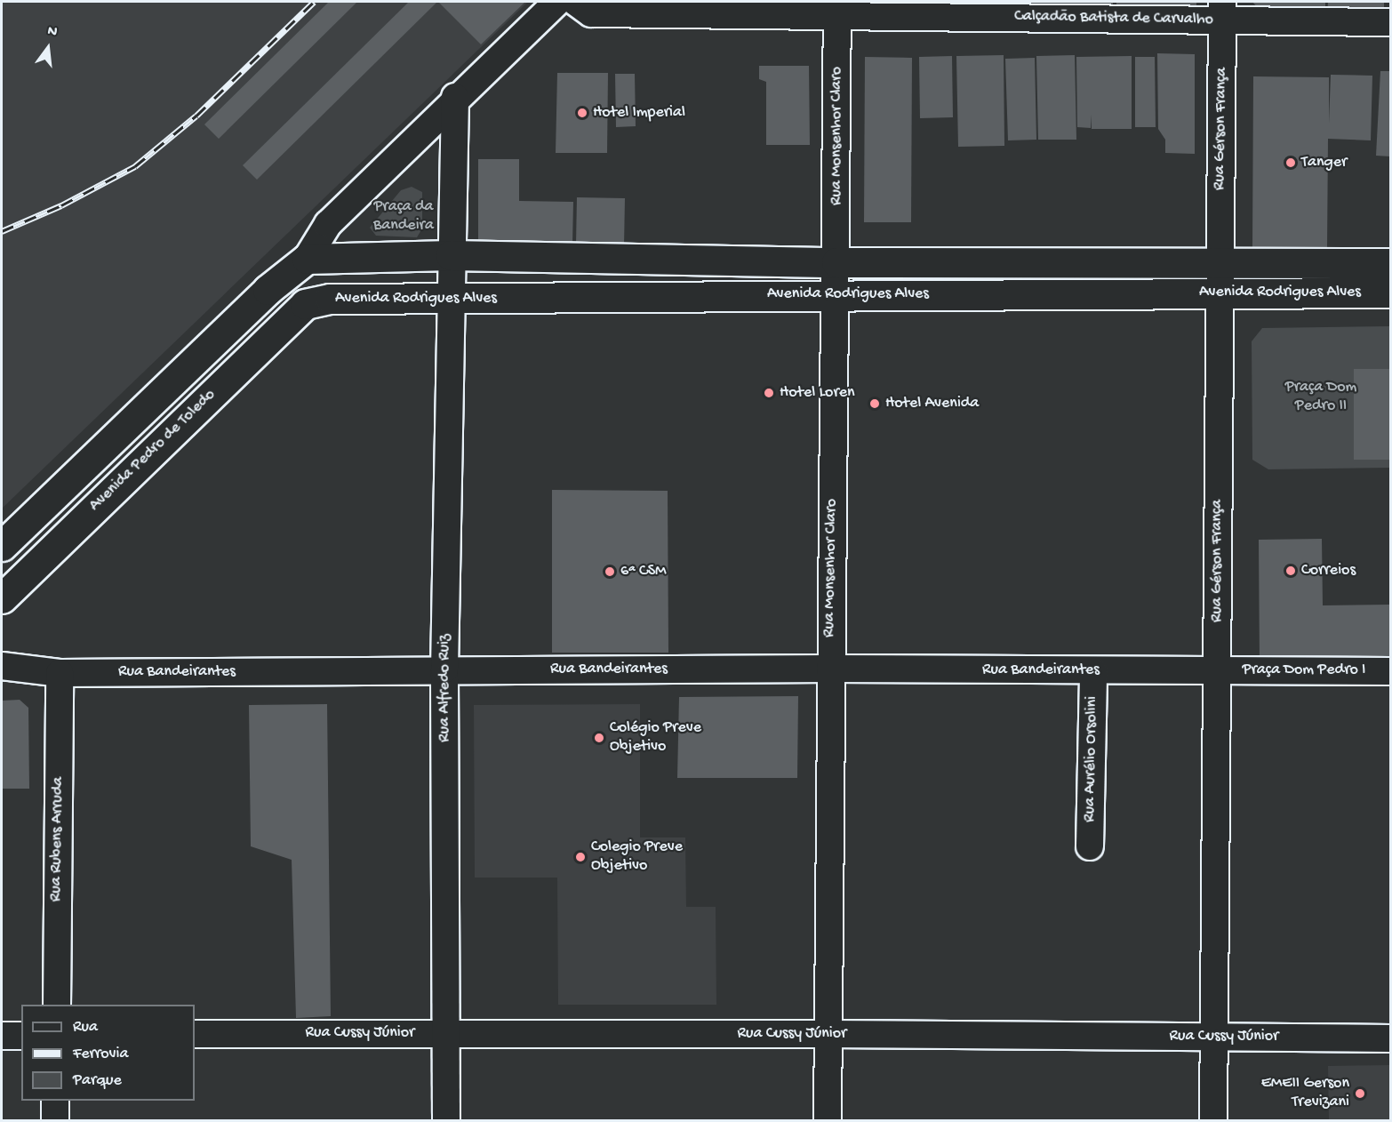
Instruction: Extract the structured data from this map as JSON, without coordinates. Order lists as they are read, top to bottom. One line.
{"streets":{"main road":["Avenida Rodrigues Alves","Avenida Pedro de Toledo"],"street":["Calçadão Batista de Carvalho","Rua Gérson França","Rua Monsenhor Claro","Rua Bandeirantes","Praça Dom Pedro I","Rua Alfredo Ruiz","Rua Aurélio Orsolini","Rua Rubens Arruda","Rua Cussy Júnior"]},"crossings":[["Calçadão Batista de Carvalho","Rua Gérson França"],["Calçadão Batista de Carvalho","Rua Monsenhor Claro"],["Rua Gérson França","Avenida Rodrigues Alves"],["Rua Gérson França","Rua Bandeirantes"],["Rua Gérson França","Praça Dom Pedro I"],["Rua Gérson França","Rua Cussy Júnior"],["Rua Monsenhor Claro","Avenida Rodrigues Alves"],["Rua Monsenhor Claro","Rua Bandeirantes"],["Rua Monsenhor Claro","Rua Cussy Júnior"],["Avenida Rodrigues Alves","Avenida Pedro de Toledo"],["Avenida Rodrigues Alves","Rua Alfredo Ruiz"],["Rua Bandeirantes","Praça Dom Pedro I"],["Rua Bandeirantes","Rua Alfredo Ruiz"],["Rua Bandeirantes","Rua Aurélio Orsolini"],["Rua Bandeirantes","Rua Rubens Arruda"],["Rua Alfredo Ruiz","Rua Cussy Júnior"]],"parks":["Praça da Bandeira","Praça Dom Pedro II"],"places":["Hotel Imperial","Tanger","Hotel Loren","Hotel Avenida","Correios","6ª CSM","Colégio Preve Objetivo","Colegio Preve Objetivo","EMEII Gerson Trevizani"],"legend":["Rua","Ferrovia","Parque"],"north":"top"}
